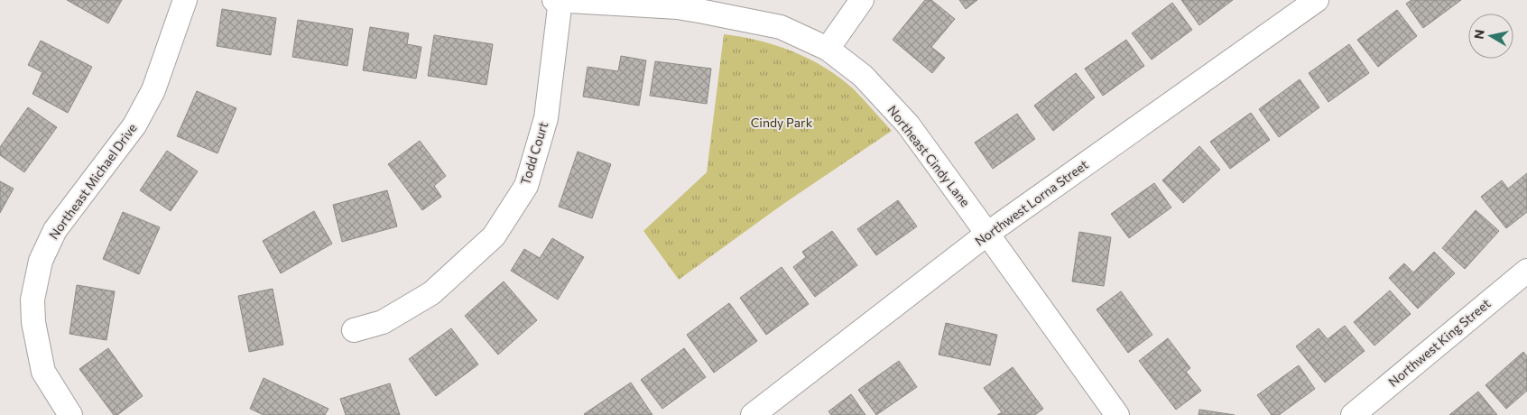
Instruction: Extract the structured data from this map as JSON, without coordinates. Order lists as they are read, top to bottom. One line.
{"streets":{"street":["Todd Court","Northeast Cindy Lane","Northeast Michael Drive","Northwest Lorna Street","Northwest King Street"]},"crossings":[["Todd Court","Northeast Cindy Lane"],["Northeast Cindy Lane","Northwest Lorna Street"]],"parks":["Cindy Park"],"north":"left"}
